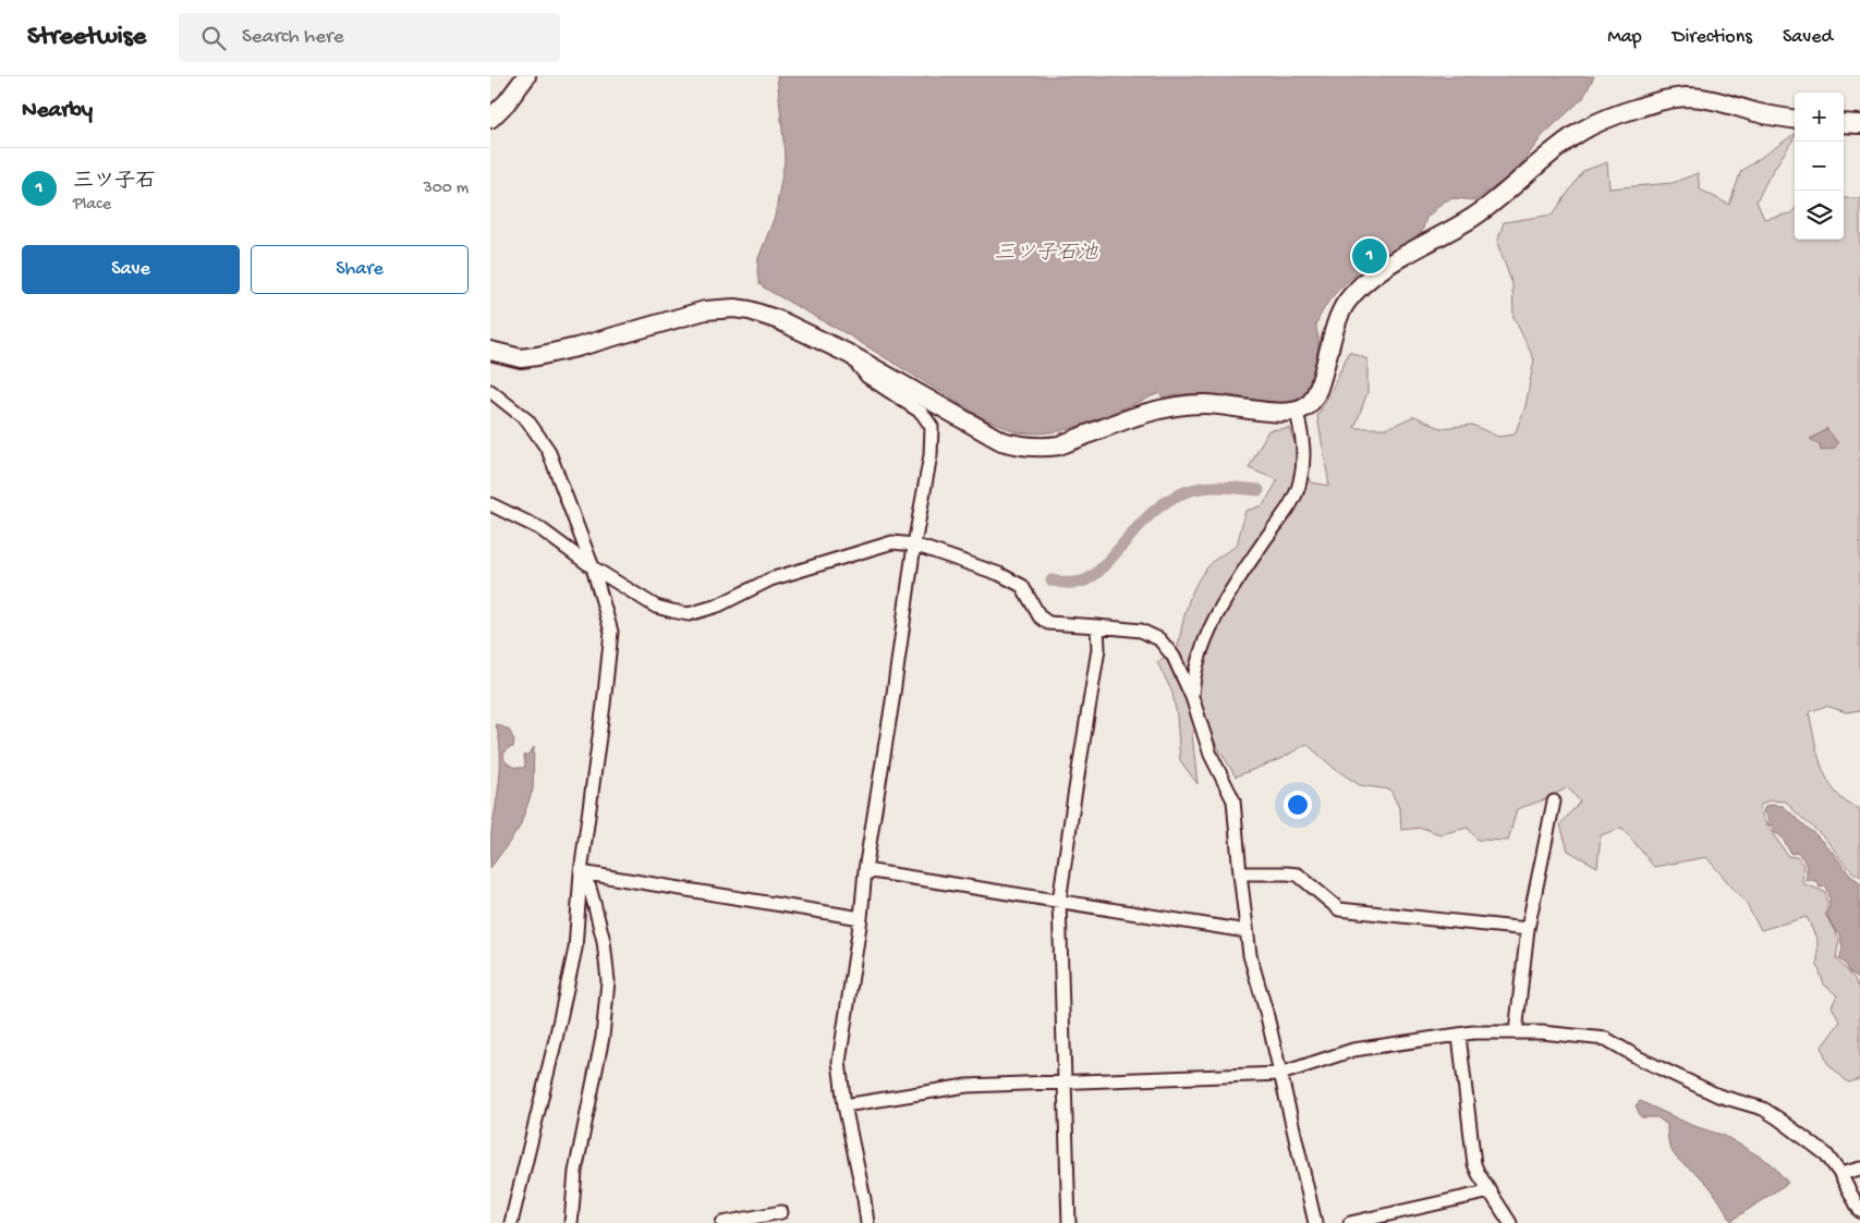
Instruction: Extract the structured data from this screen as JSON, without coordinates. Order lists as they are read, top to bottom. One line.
{"water":["三ツ子石池"],"page":{"header":"Streetwise","search":"Search here","nav":["Map","Directions","Saved"],"heading":"Nearby","map_buttons":["+","−"],"list":[{"mark":"1","name":"三ツ子石","note":"Place","value":"300 m"}],"buttons":["Save","Share"],"pins":"1"}}
